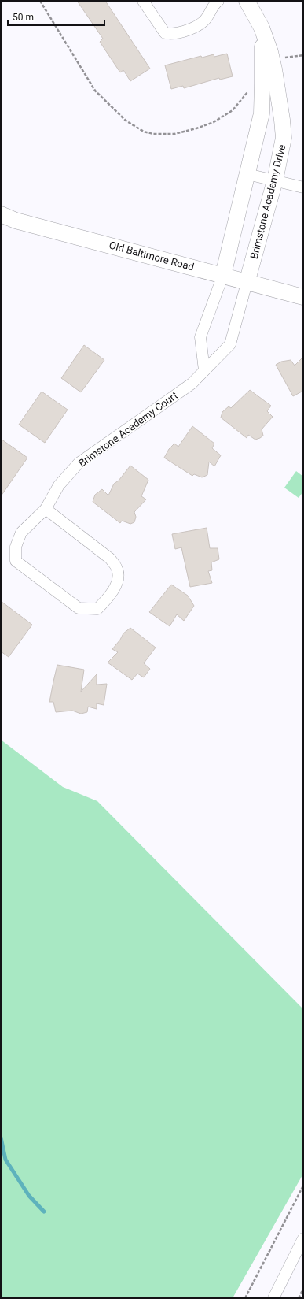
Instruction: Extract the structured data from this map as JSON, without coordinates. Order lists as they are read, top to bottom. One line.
{"streets":{"street":["Brimstone Academy Drive","Old Baltimore Road","Brimstone Academy Court"]},"crossings":[["Brimstone Academy Drive","Old Baltimore Road"],["Brimstone Academy Drive","Brimstone Academy Court"],["Old Baltimore Road","Brimstone Academy Court"]],"scale_bar":"50 m"}
